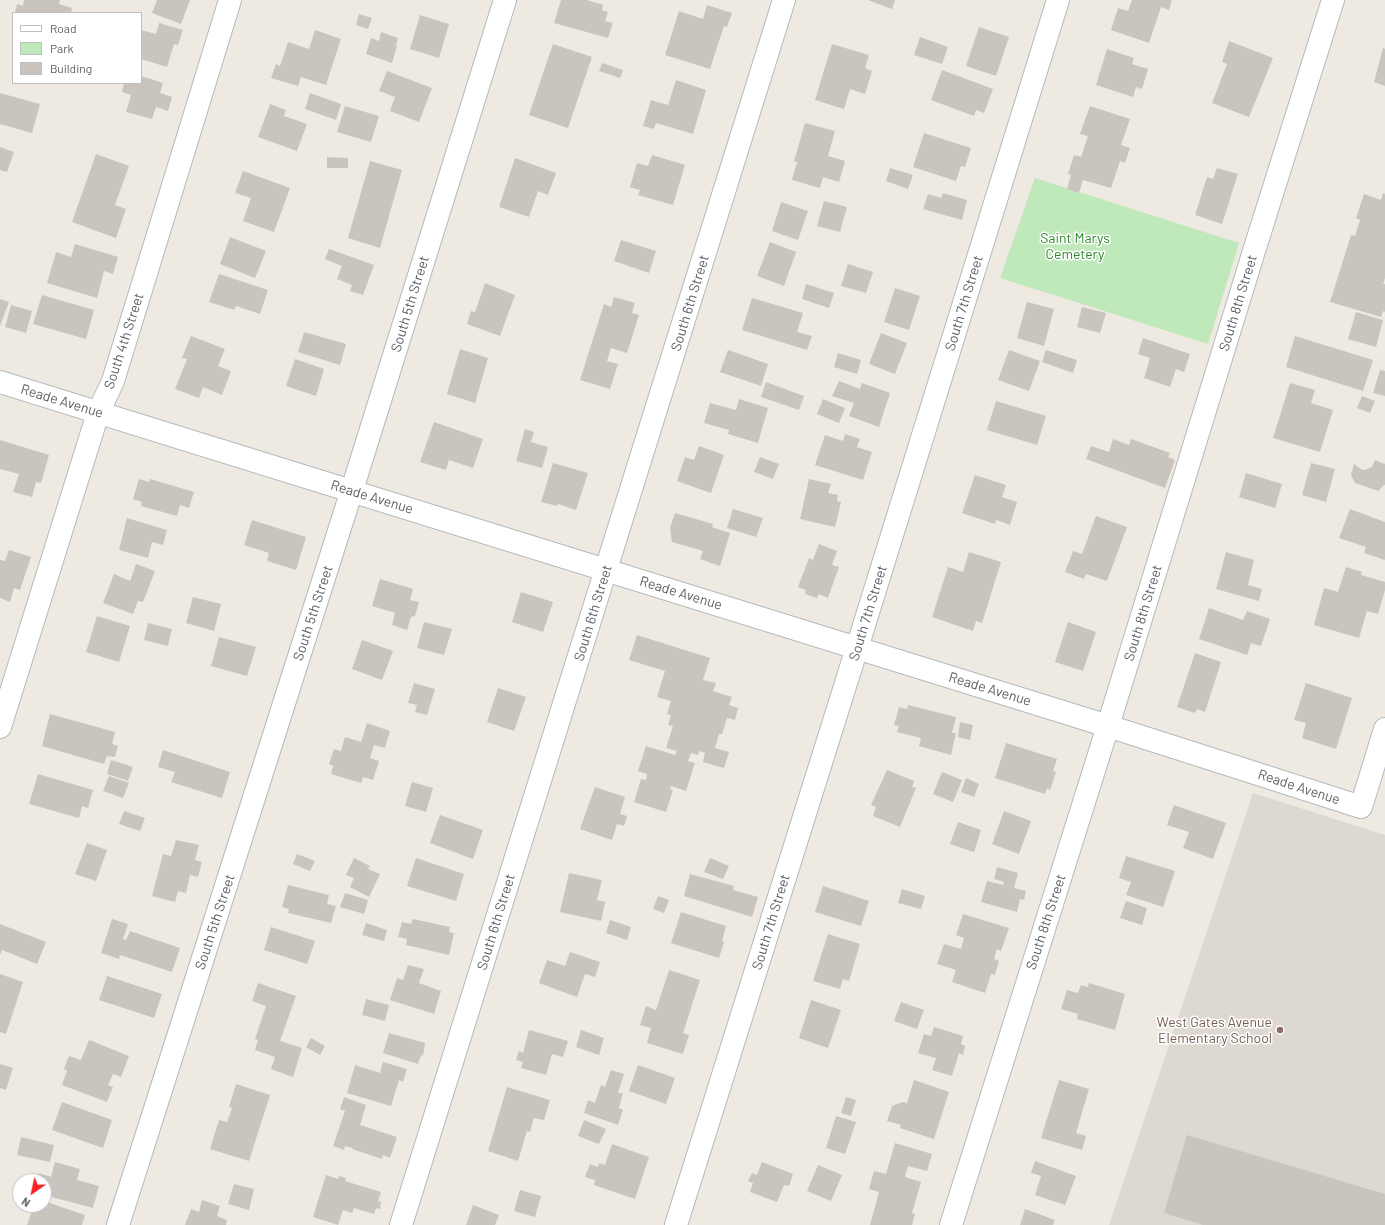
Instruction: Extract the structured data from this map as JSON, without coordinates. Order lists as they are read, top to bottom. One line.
{"streets":{"street":["South 6th Street","South 7th Street","South 8th Street","South 5th Street","South 4th Street","Reade Avenue"]},"crossings":[["South 6th Street","Reade Avenue"],["South 7th Street","Reade Avenue"],["South 8th Street","Reade Avenue"],["South 5th Street","Reade Avenue"],["South 4th Street","Reade Avenue"]],"parks":["Saint Marys Cemetery"],"places":["West Gates Avenue Elementary School"],"legend":["Road","Park","Building"],"north":"bottom left"}
